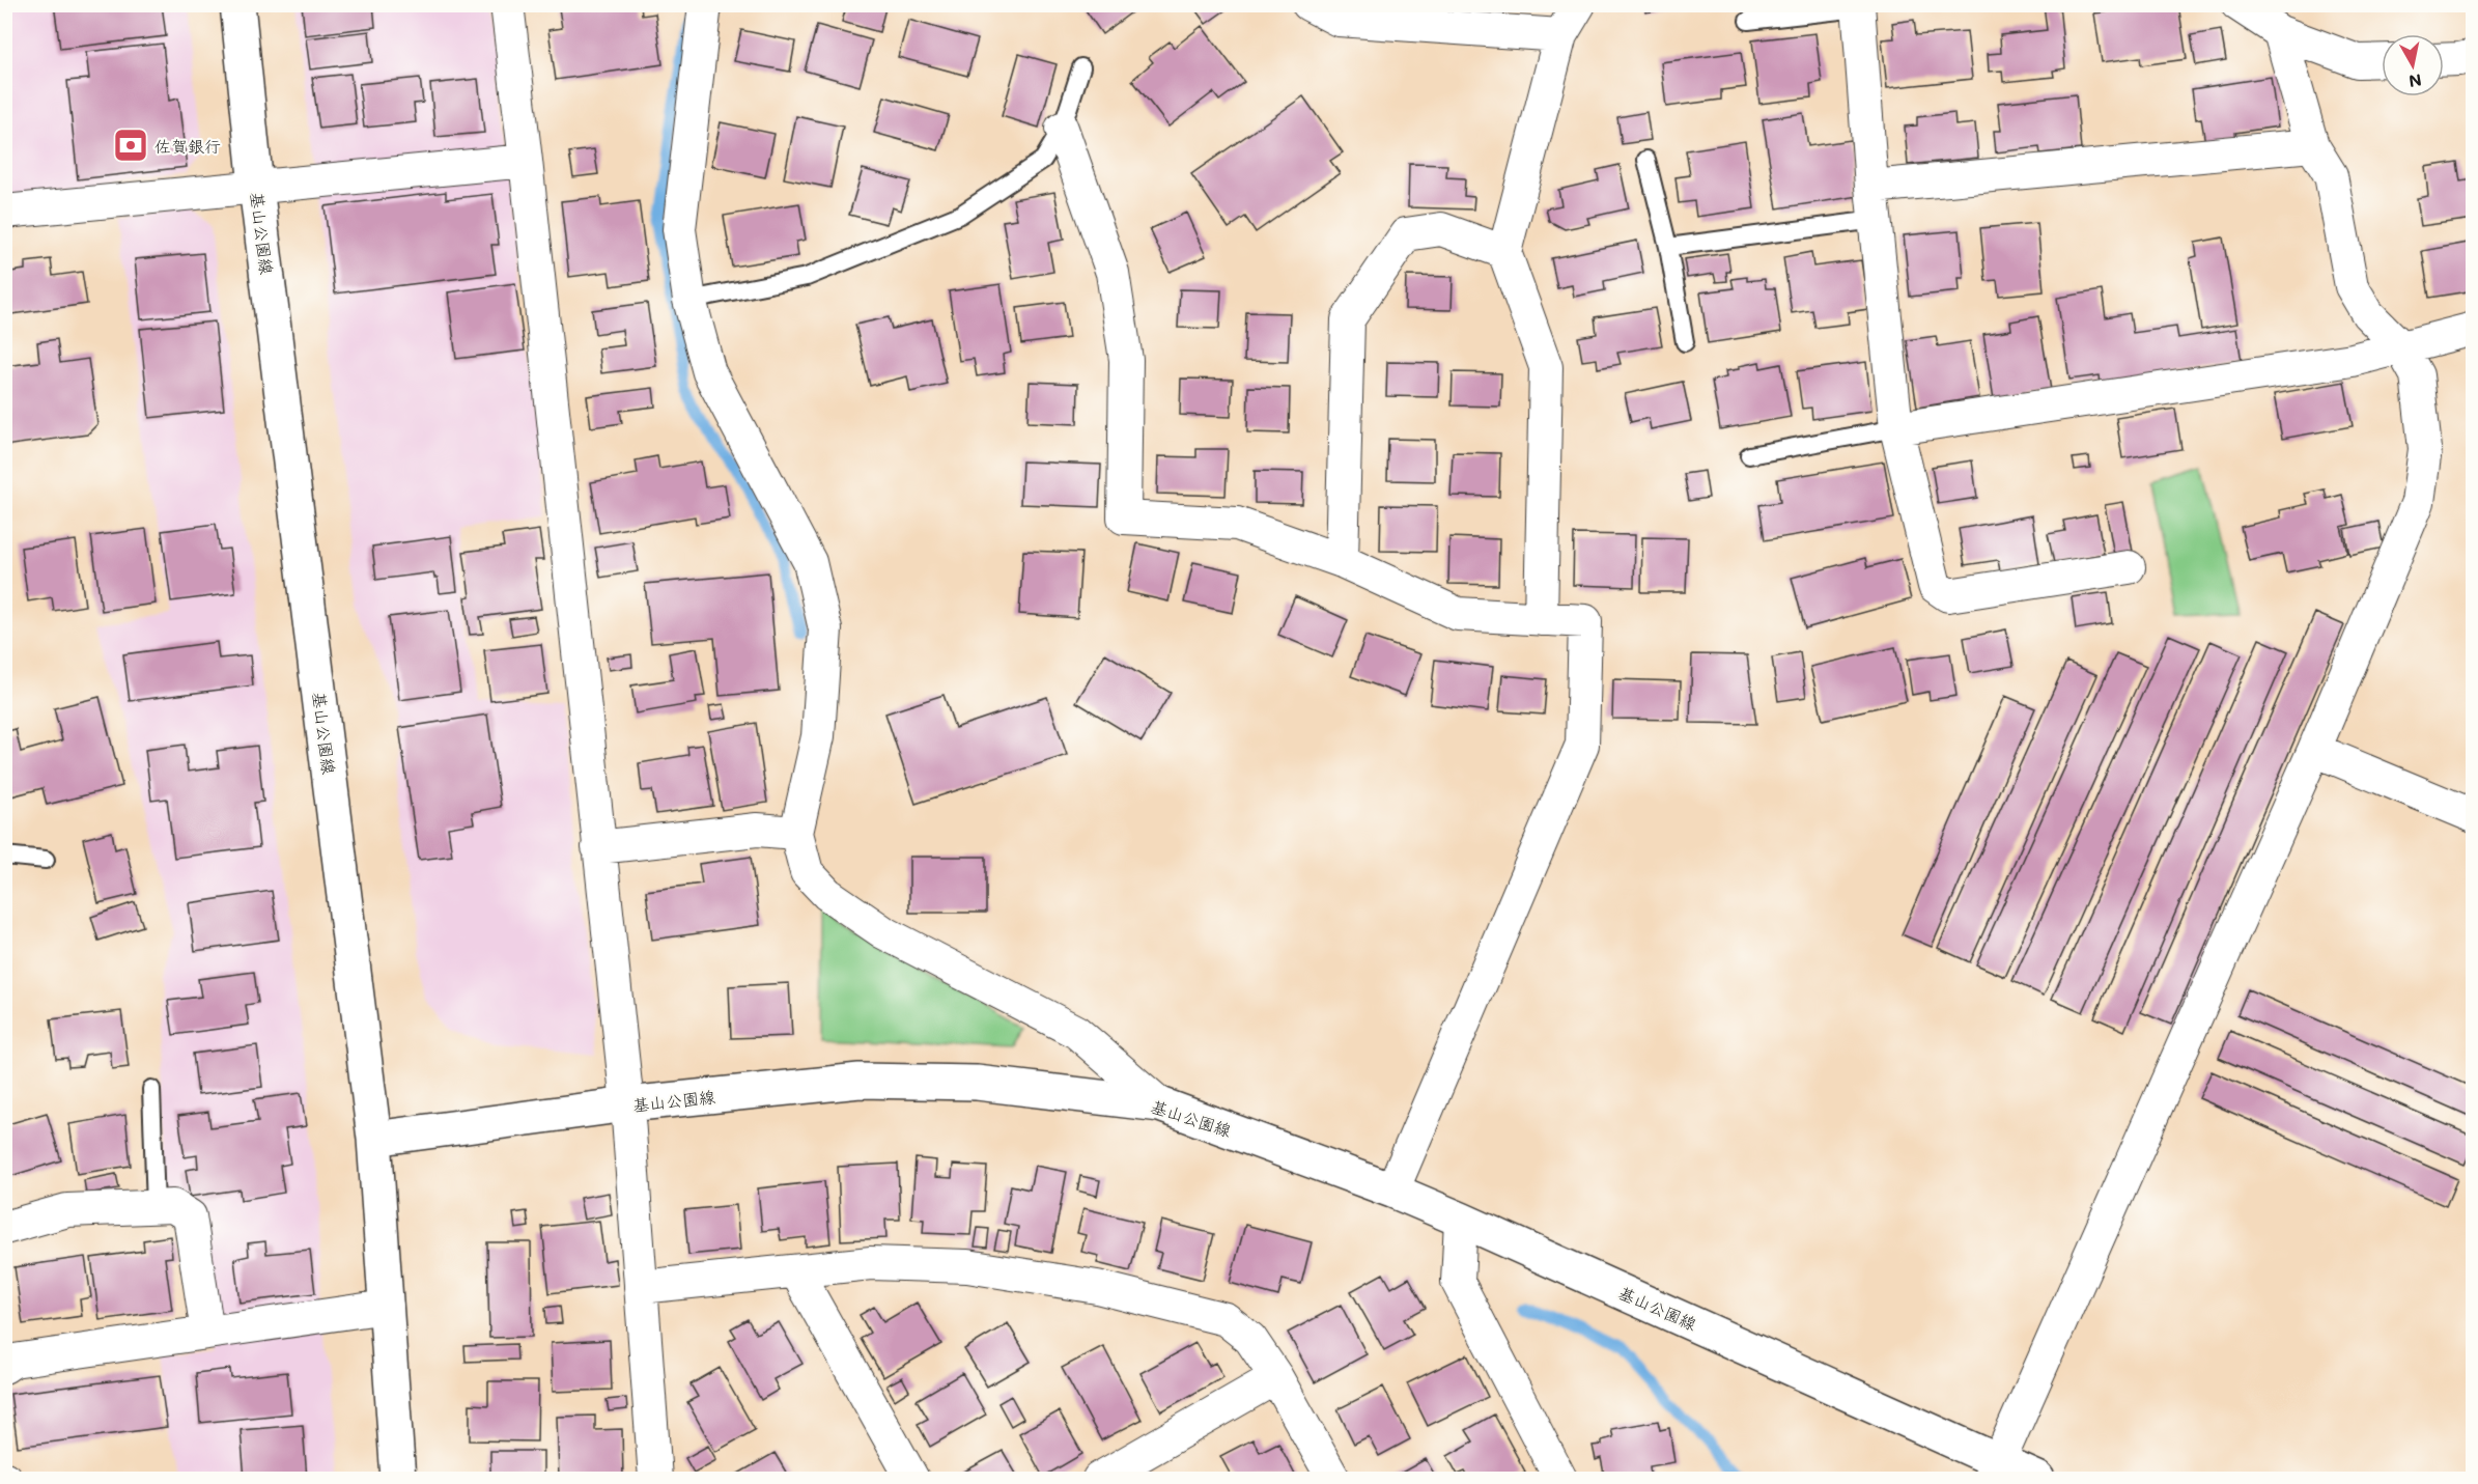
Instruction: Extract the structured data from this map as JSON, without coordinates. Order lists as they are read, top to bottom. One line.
{"streets":{"main road":["基山公園線"]},"places":{"bank":["佐賀銀行"]},"north":"bottom"}
